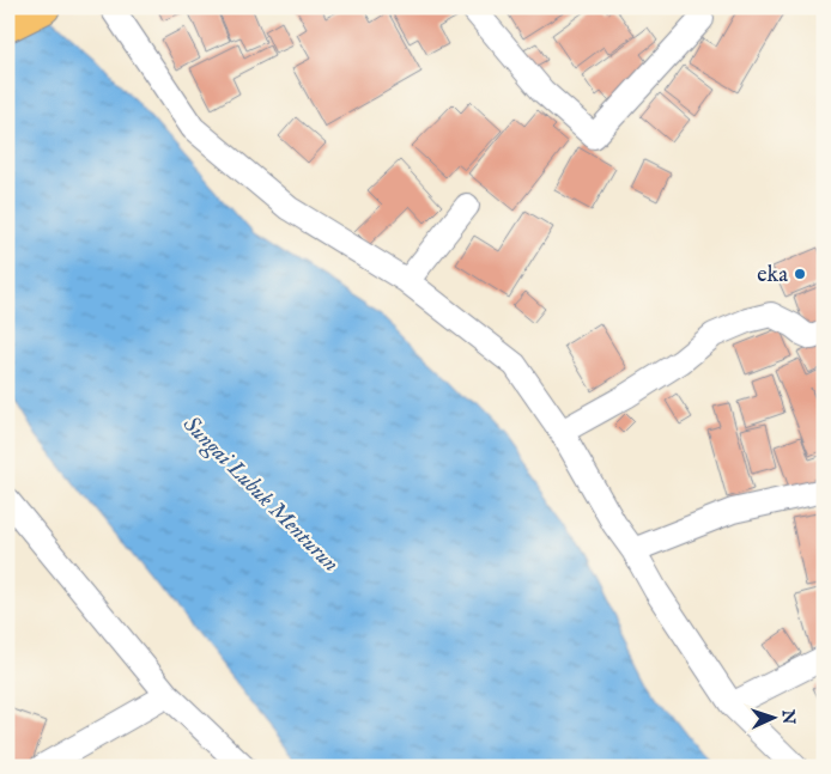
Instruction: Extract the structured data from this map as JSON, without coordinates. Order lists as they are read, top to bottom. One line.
{"water":["Sungai Lubuk Menturun"],"places":["eka"],"north":"right"}
